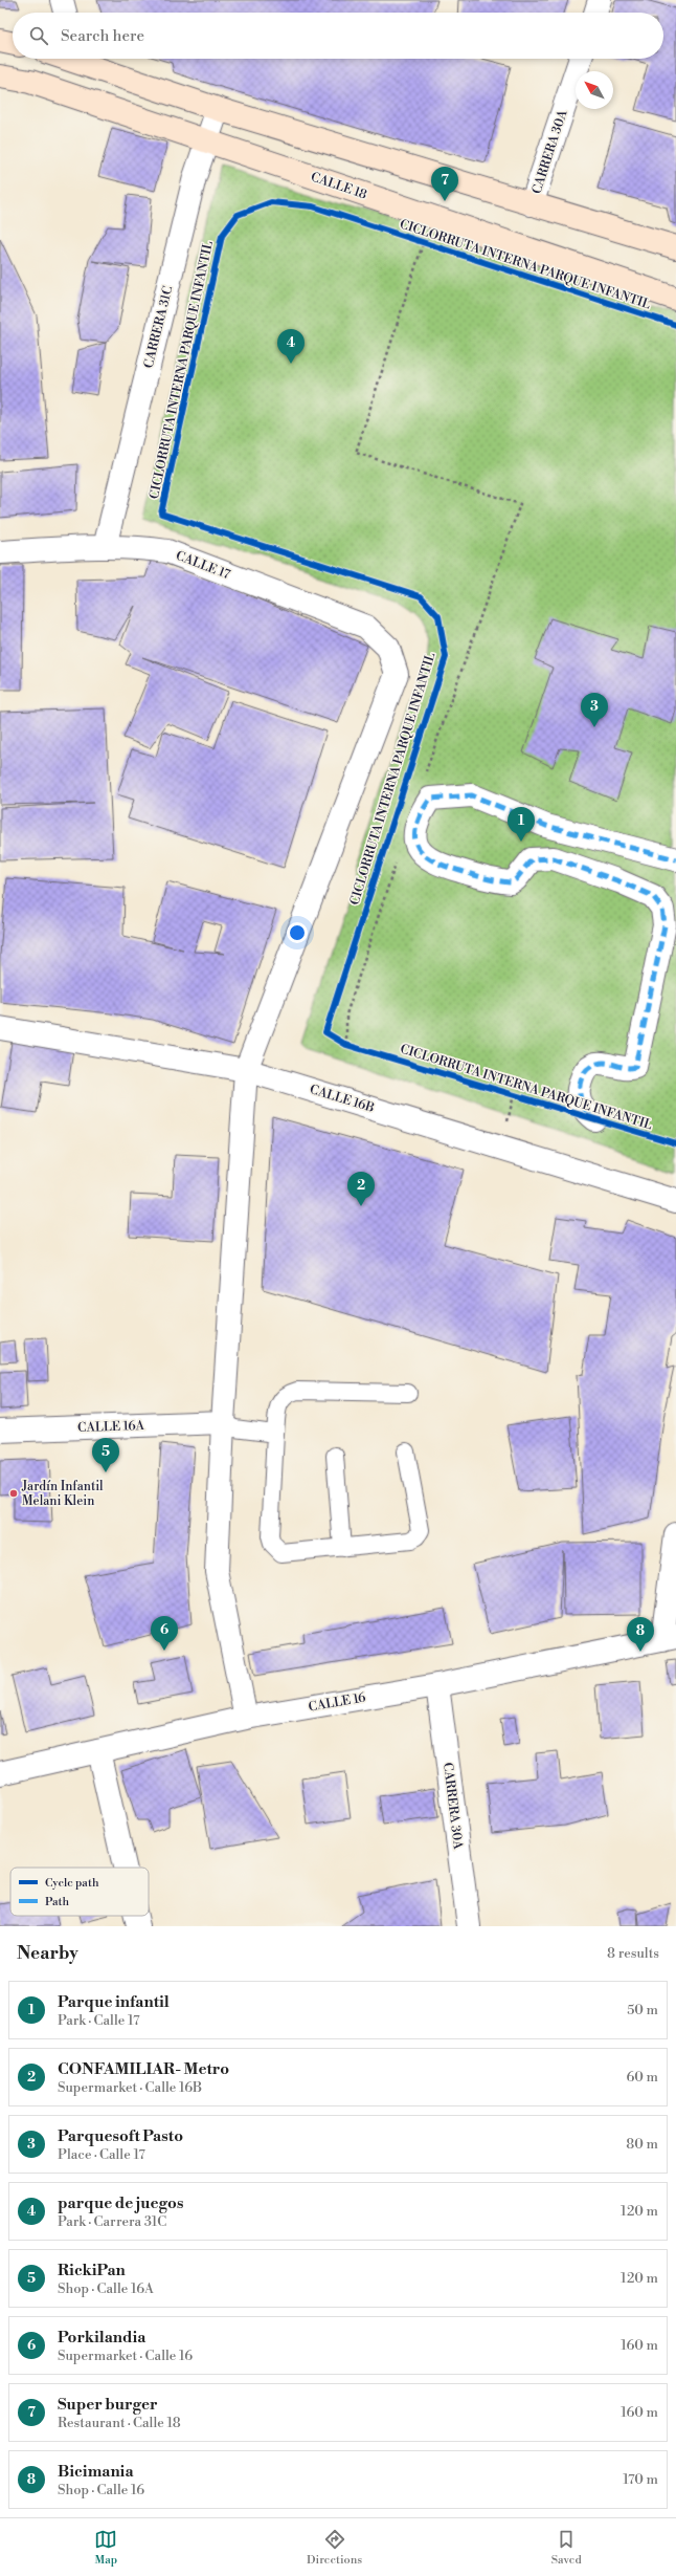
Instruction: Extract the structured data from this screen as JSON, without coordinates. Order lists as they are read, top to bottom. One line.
{"streets":{"main road":["CALLE 18"],"street":["CARRERA 30A","CARRERA 31C","CALLE 17","CALLE 16B","CALLE 16A","CALLE 16"],"cycle path":["CICLORRUTA INTERNA PARQUE INFANTIL"]},"crossings":[["CARRERA 30A","CALLE 16"],["CALLE 18","CARRERA 31C"],["CARRERA 31C","CALLE 17"],["CALLE 17","CALLE 16B"]],"places":["Jardín Infantil Melani Klein"],"legend":["Cycle path","Path"],"north":"top left","page":{"search":"Search here","pins":["7","4","3","1","2","5","6","8"],"heading":["Nearby","8 results"],"list":[{"mark":"1","name":"Parque infantil","note":"Park · Calle 17","value":"50 m"},{"mark":"2","name":"CONFAMILIAR- Metro","note":"Supermarket · Calle 16B","value":"60 m"},{"mark":"3","name":"Parquesoft Pasto","note":"Place · Calle 17","value":"80 m"},{"mark":"4","name":"parque de juegos","note":"Park · Carrera 31C","value":"120 m"},{"mark":"5","name":"RickiPan","note":"Shop · Calle 16A","value":"120 m"},{"mark":"6","name":"Porkilandia","note":"Supermarket · Calle 16","value":"160 m"},{"mark":"7","name":"Super burger","note":"Restaurant · Calle 18","value":"160 m"},{"mark":"8","name":"Bicimania","note":"Shop · Calle 16","value":"170 m"}],"nav":["Map","Directions","Saved"]}}
